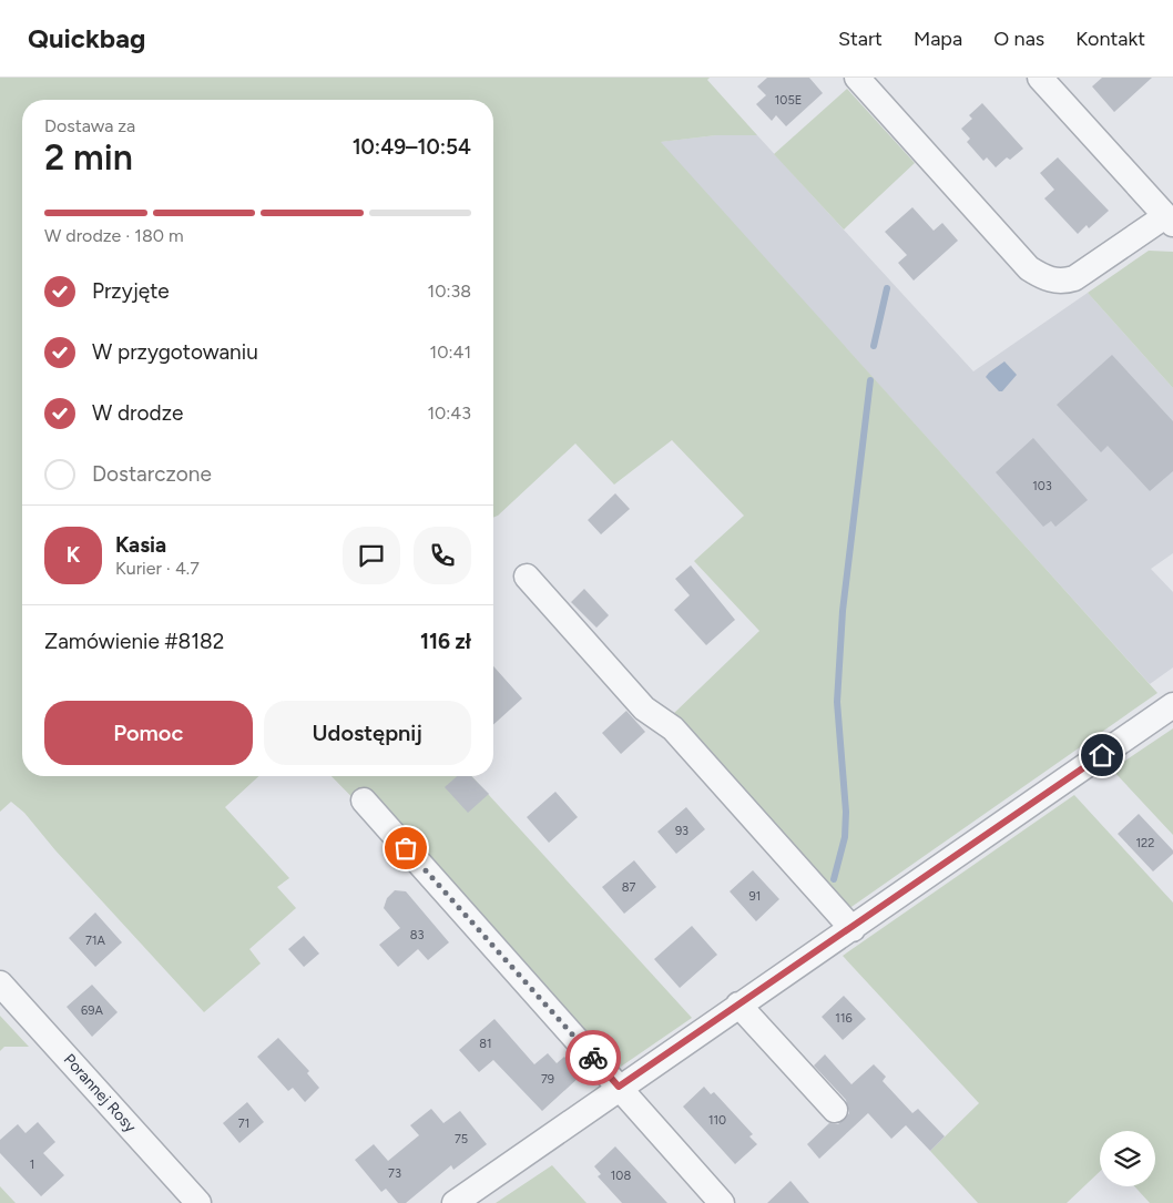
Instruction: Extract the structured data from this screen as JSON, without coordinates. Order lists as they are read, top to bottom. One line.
{"streets":{"street":["Porannej Rosy"]},"house_numbers":["105E","103","93","122","87","91","83","71A","69A","116","81","79","110","71","75","1","73","108"],"page":{"header":"Quickbag","nav":["Start","Mapa","O nas","Kontakt"],"heading":["2 min","Dostawa za","10:49–10:54"],"panel":["Kasia","Kurier · 4.7","Zamówienie #8182","116 zł"],"bar":"W drodze · 180 m","list":[["Przyjęte","10:38"],["W przygotowaniu","10:41"],["W drodze","10:43"],"Dostarczone"],"round":"K","buttons":["Pomoc","Udostępnij"]}}
